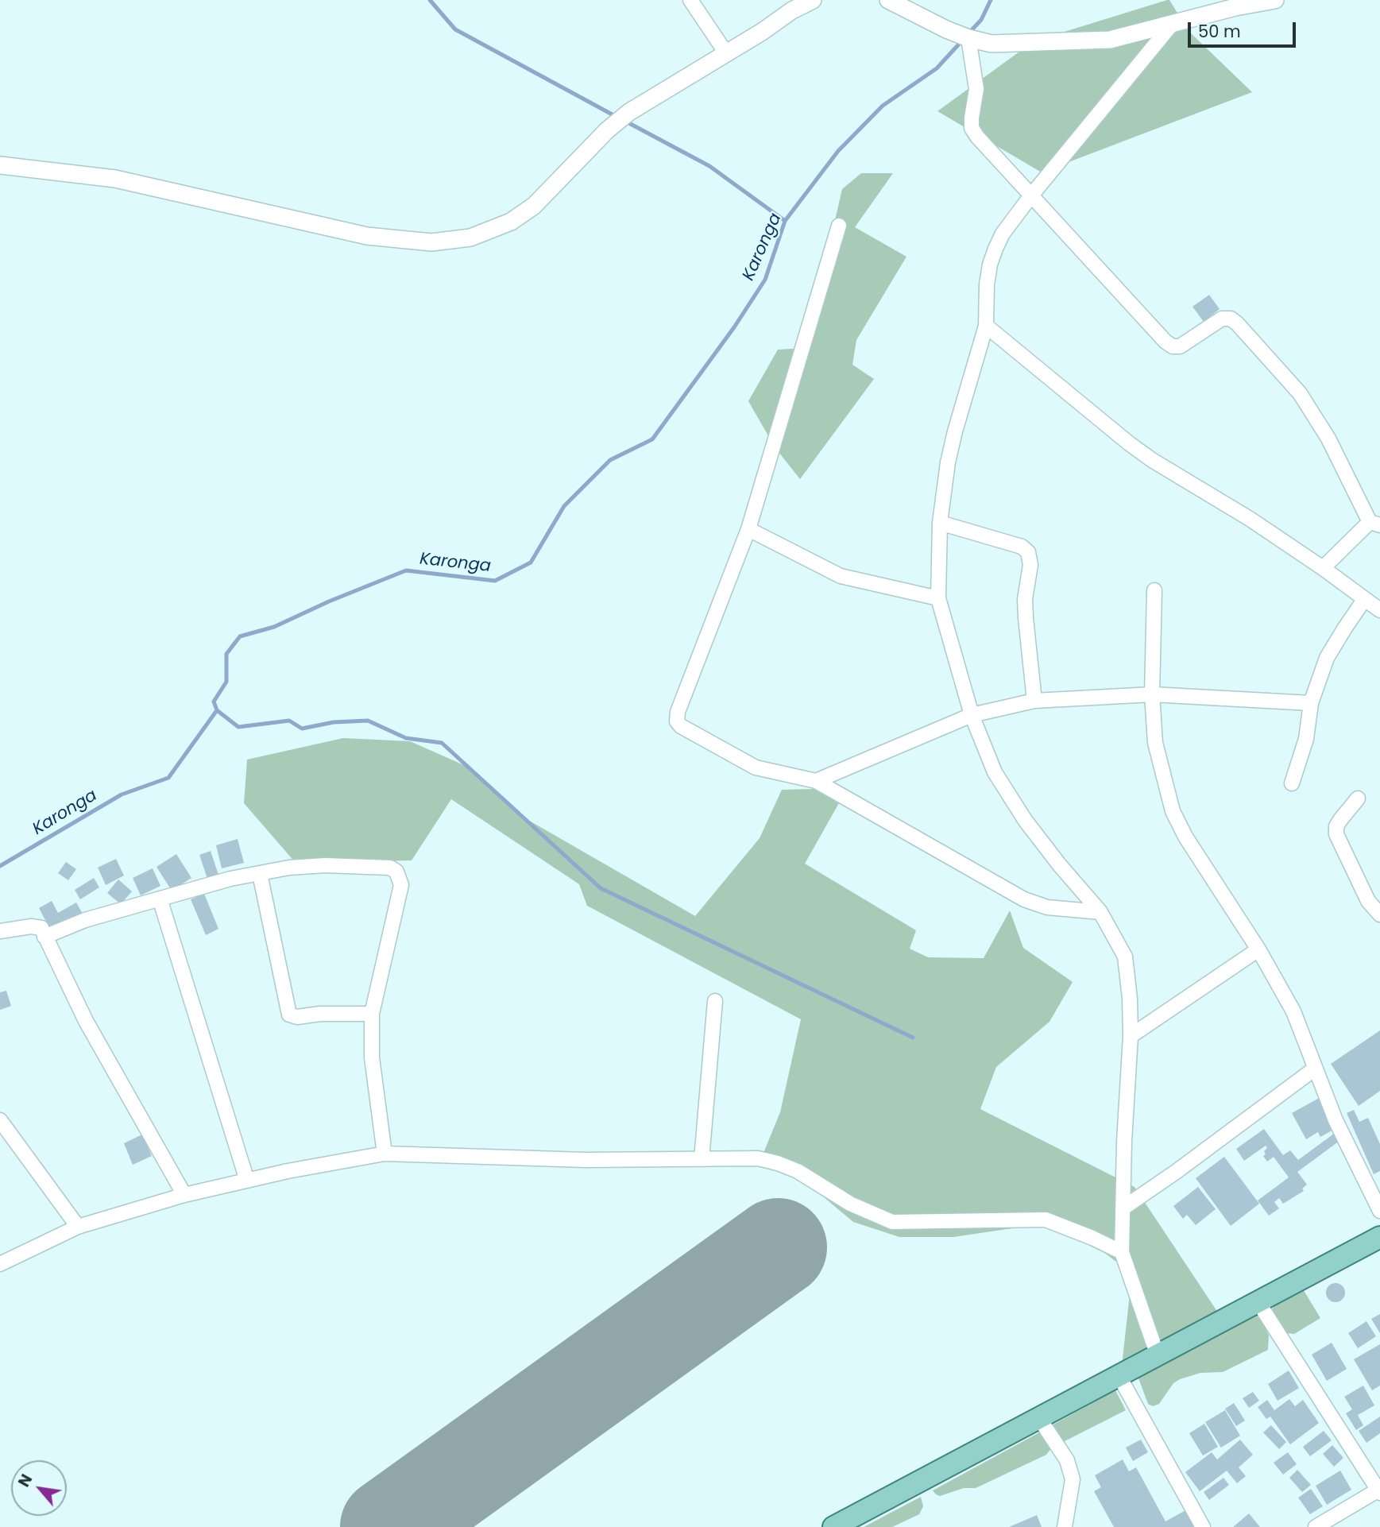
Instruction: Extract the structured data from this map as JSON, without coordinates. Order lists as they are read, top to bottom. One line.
{"water":["Karonga"],"scale_bar":"50 m","north":"top left"}
